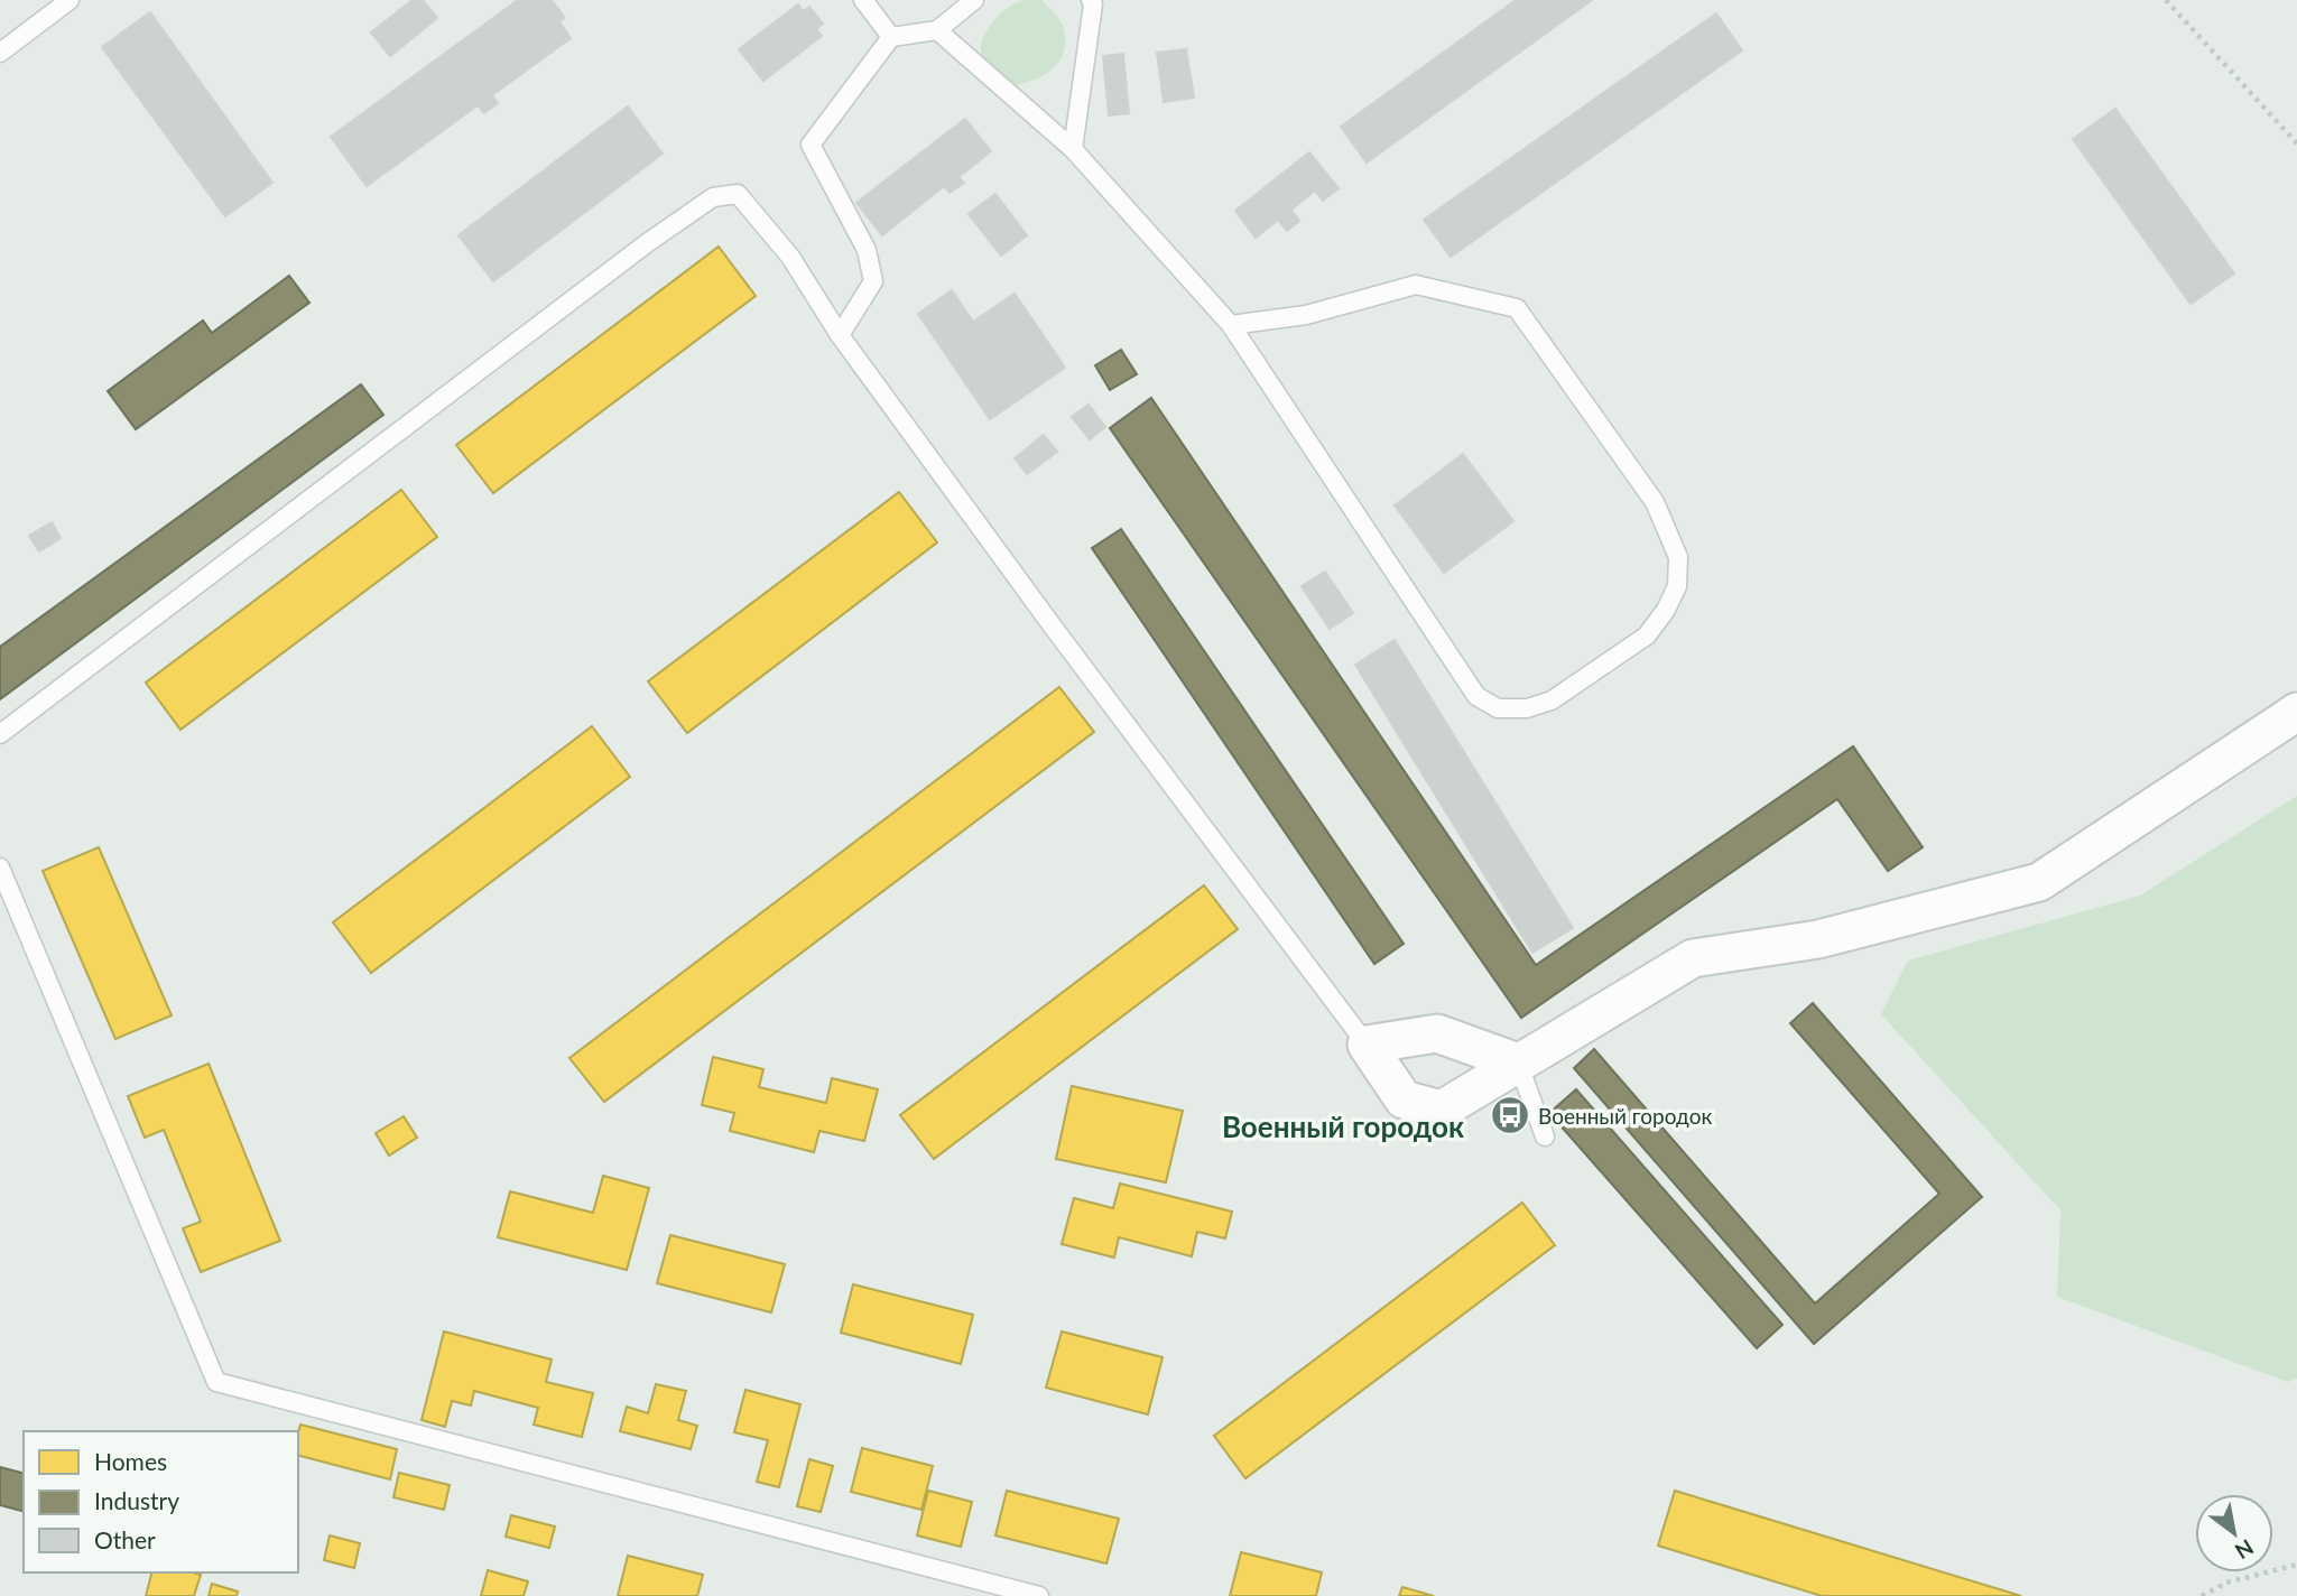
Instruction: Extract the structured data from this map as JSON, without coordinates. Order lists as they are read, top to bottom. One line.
{"districts":["Военный городок"],"places":{"bus stop":["Военный городок"]},"legend":["Homes","Industry","Other"],"north":"bottom right"}
